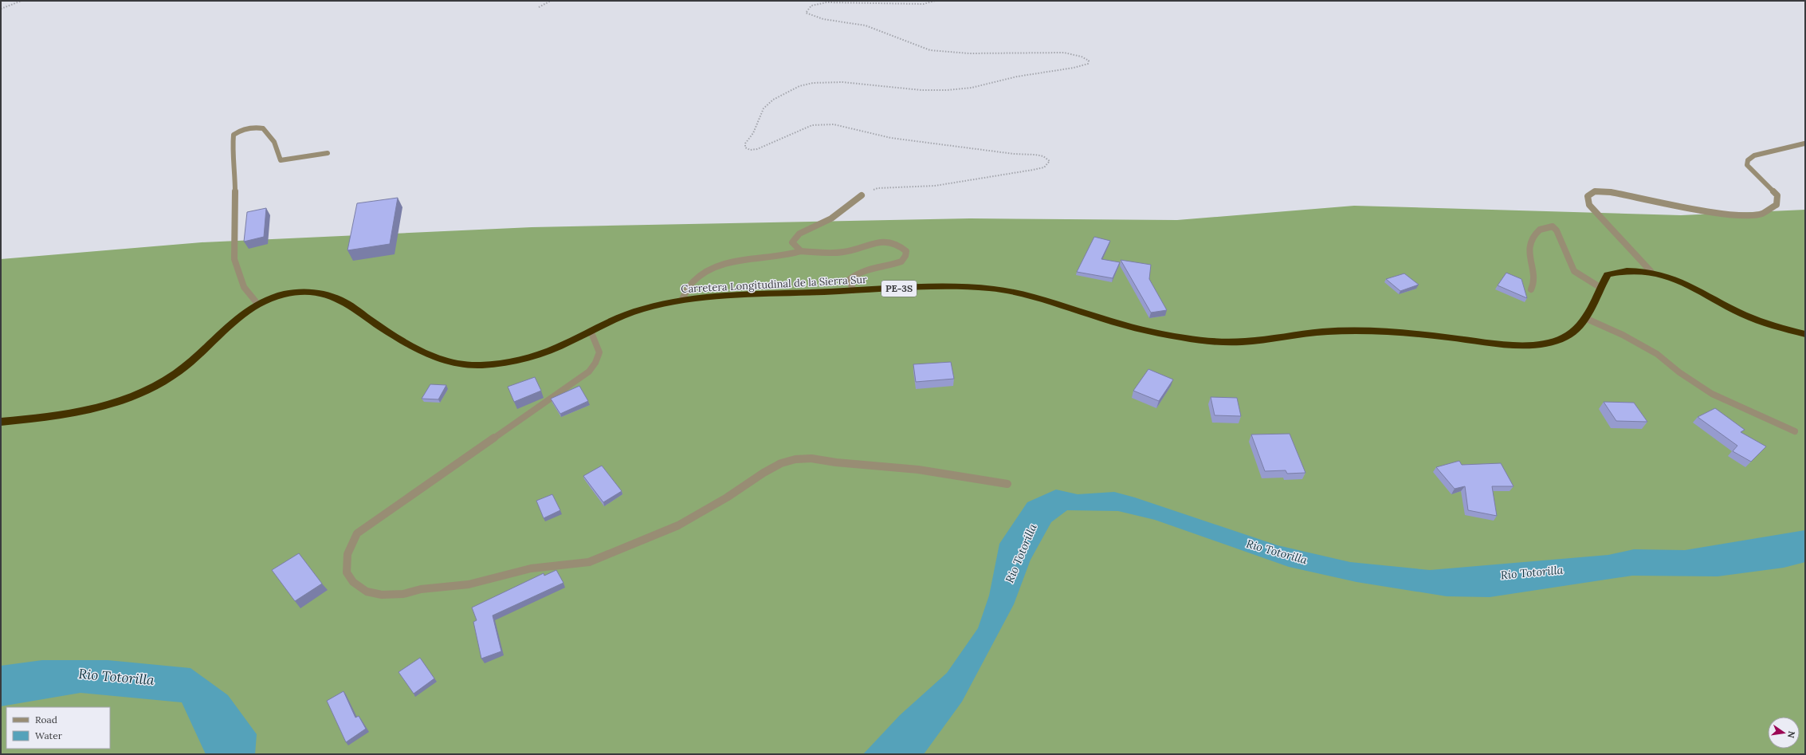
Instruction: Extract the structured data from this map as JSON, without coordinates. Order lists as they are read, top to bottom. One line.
{"streets":{"highway":["Carretera Longitudinal de la Sierra Sur","PE-3S"]},"water":["Rio Totorilla"],"legend":["Road","Water"],"north":"right"}
